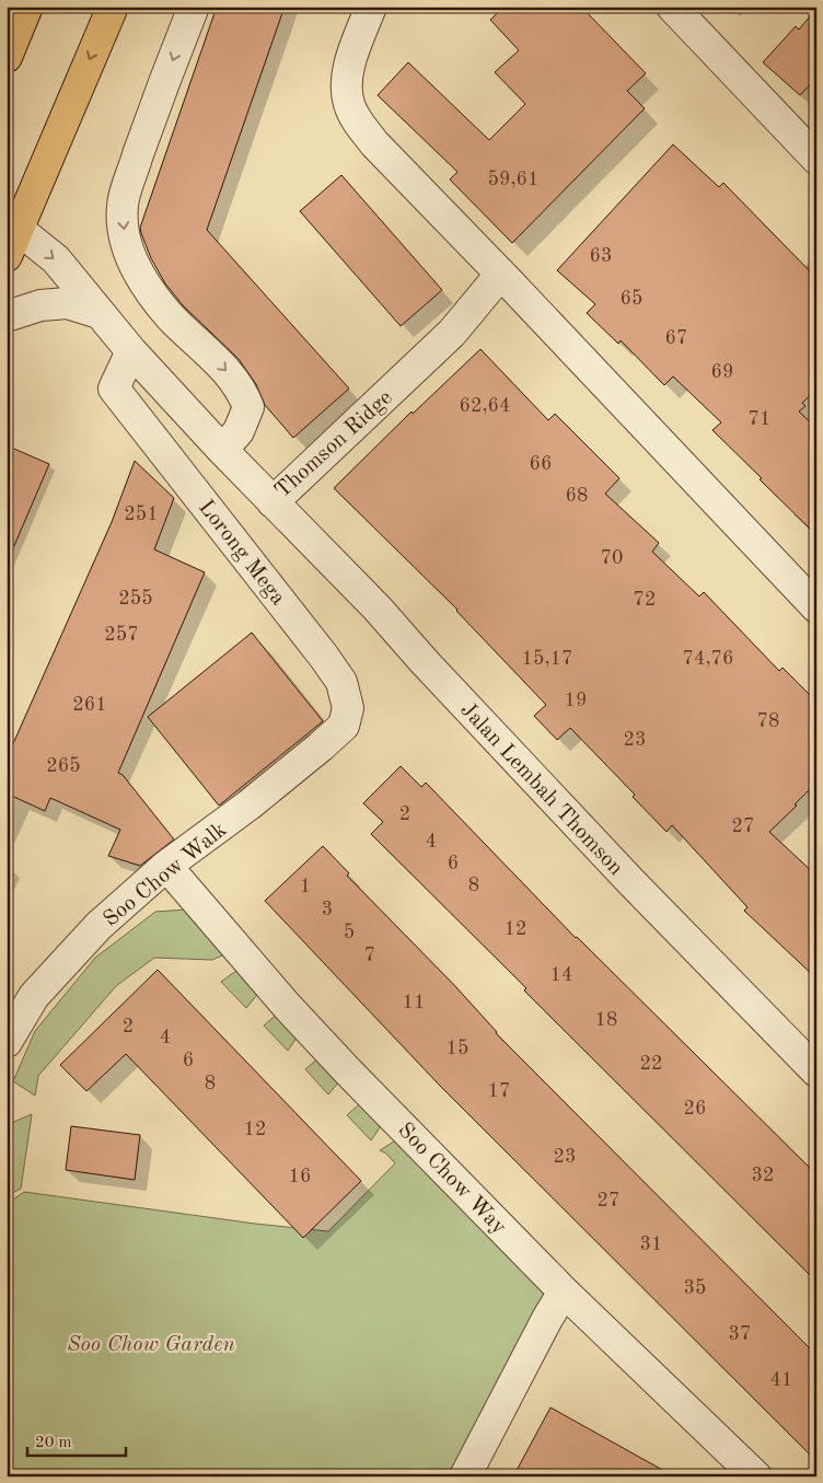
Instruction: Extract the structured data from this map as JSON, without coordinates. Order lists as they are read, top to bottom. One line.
{"streets":{"street":["Thomson Ridge","Lorong Mega","Jalan Lembah Thomson","Soo Chow Walk","Soo Chow Way"]},"crossings":[["Thomson Ridge","Lorong Mega"],["Thomson Ridge","Jalan Lembah Thomson"],["Lorong Mega","Soo Chow Walk"],["Soo Chow Walk","Soo Chow Way"]],"parks":["Soo Chow Garden"],"house_numbers":["59,61","63","65","67","69","62,64","71","66","68","251","70","255","72","257","15,17","74,76","19","261","78","23","265","2","27","4","6","8","1","3","12","5","7","14","11","18","2","4","15","6","22","8","17","26","12","23","32","16","27","31","35","37","41"],"scale_bar":"20 m"}
